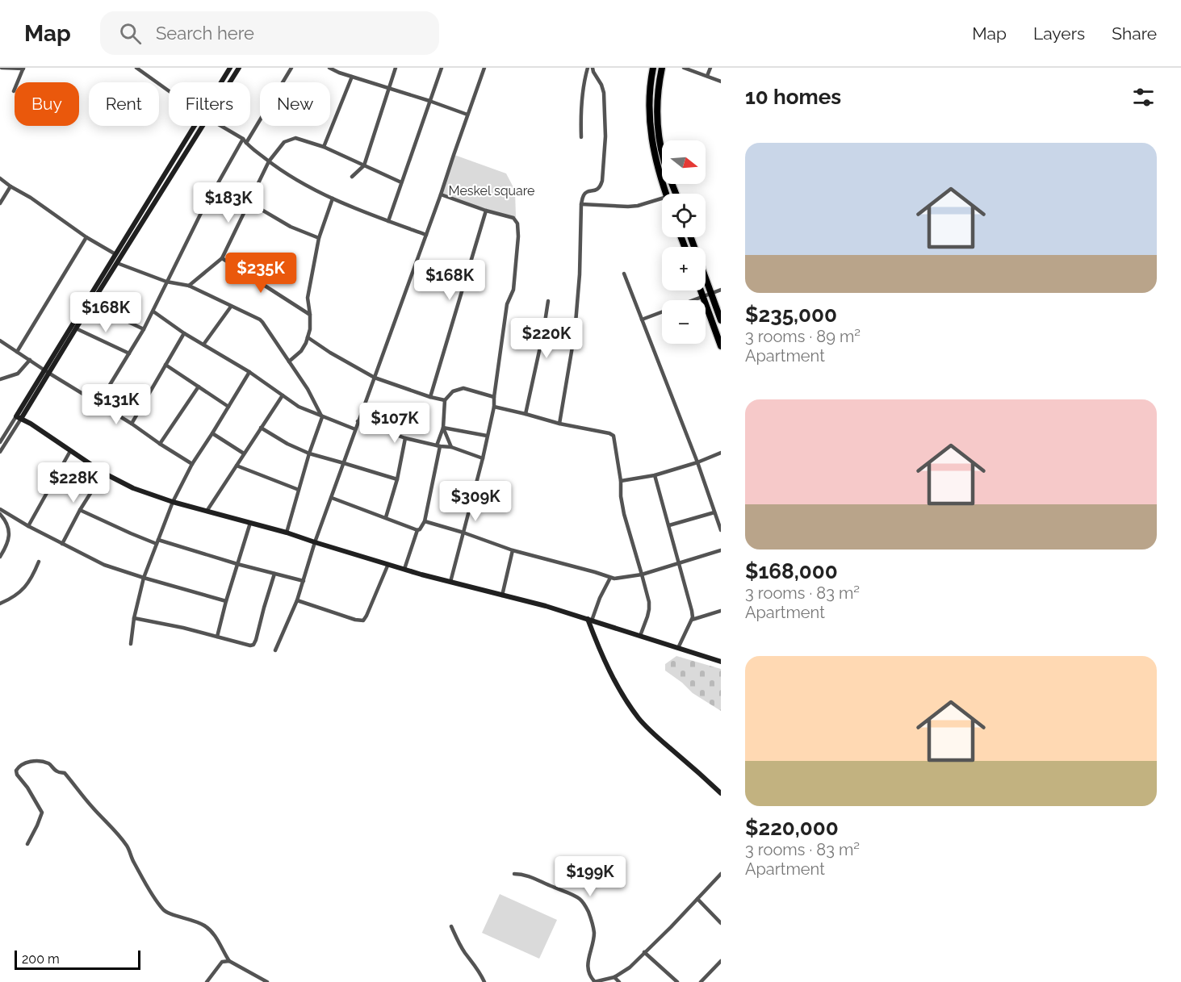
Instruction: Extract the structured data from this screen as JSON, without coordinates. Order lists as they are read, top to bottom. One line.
{"parks":["Meskel square"],"scale_bar":"200 m","north":"right","page":{"header":"Map","search":"Search here","nav":["Map","Layers","Share"],"heading":"10 homes","chip":["Buy","Rent","Filters","New"],"list":[{"name":"$235,000","note":"3 rooms · 89 m² · Apartment"},{"name":"$168,000","note":"3 rooms · 83 m² · Apartment"},{"name":"$220,000","note":"3 rooms · 83 m² · Apartment"}],"map_buttons":["+","−"],"price":["$183K","$235K","$168K","$168K","$220K","$131K","$107K","$228K","$309K","$199K"],"scale":"200 m"}}
